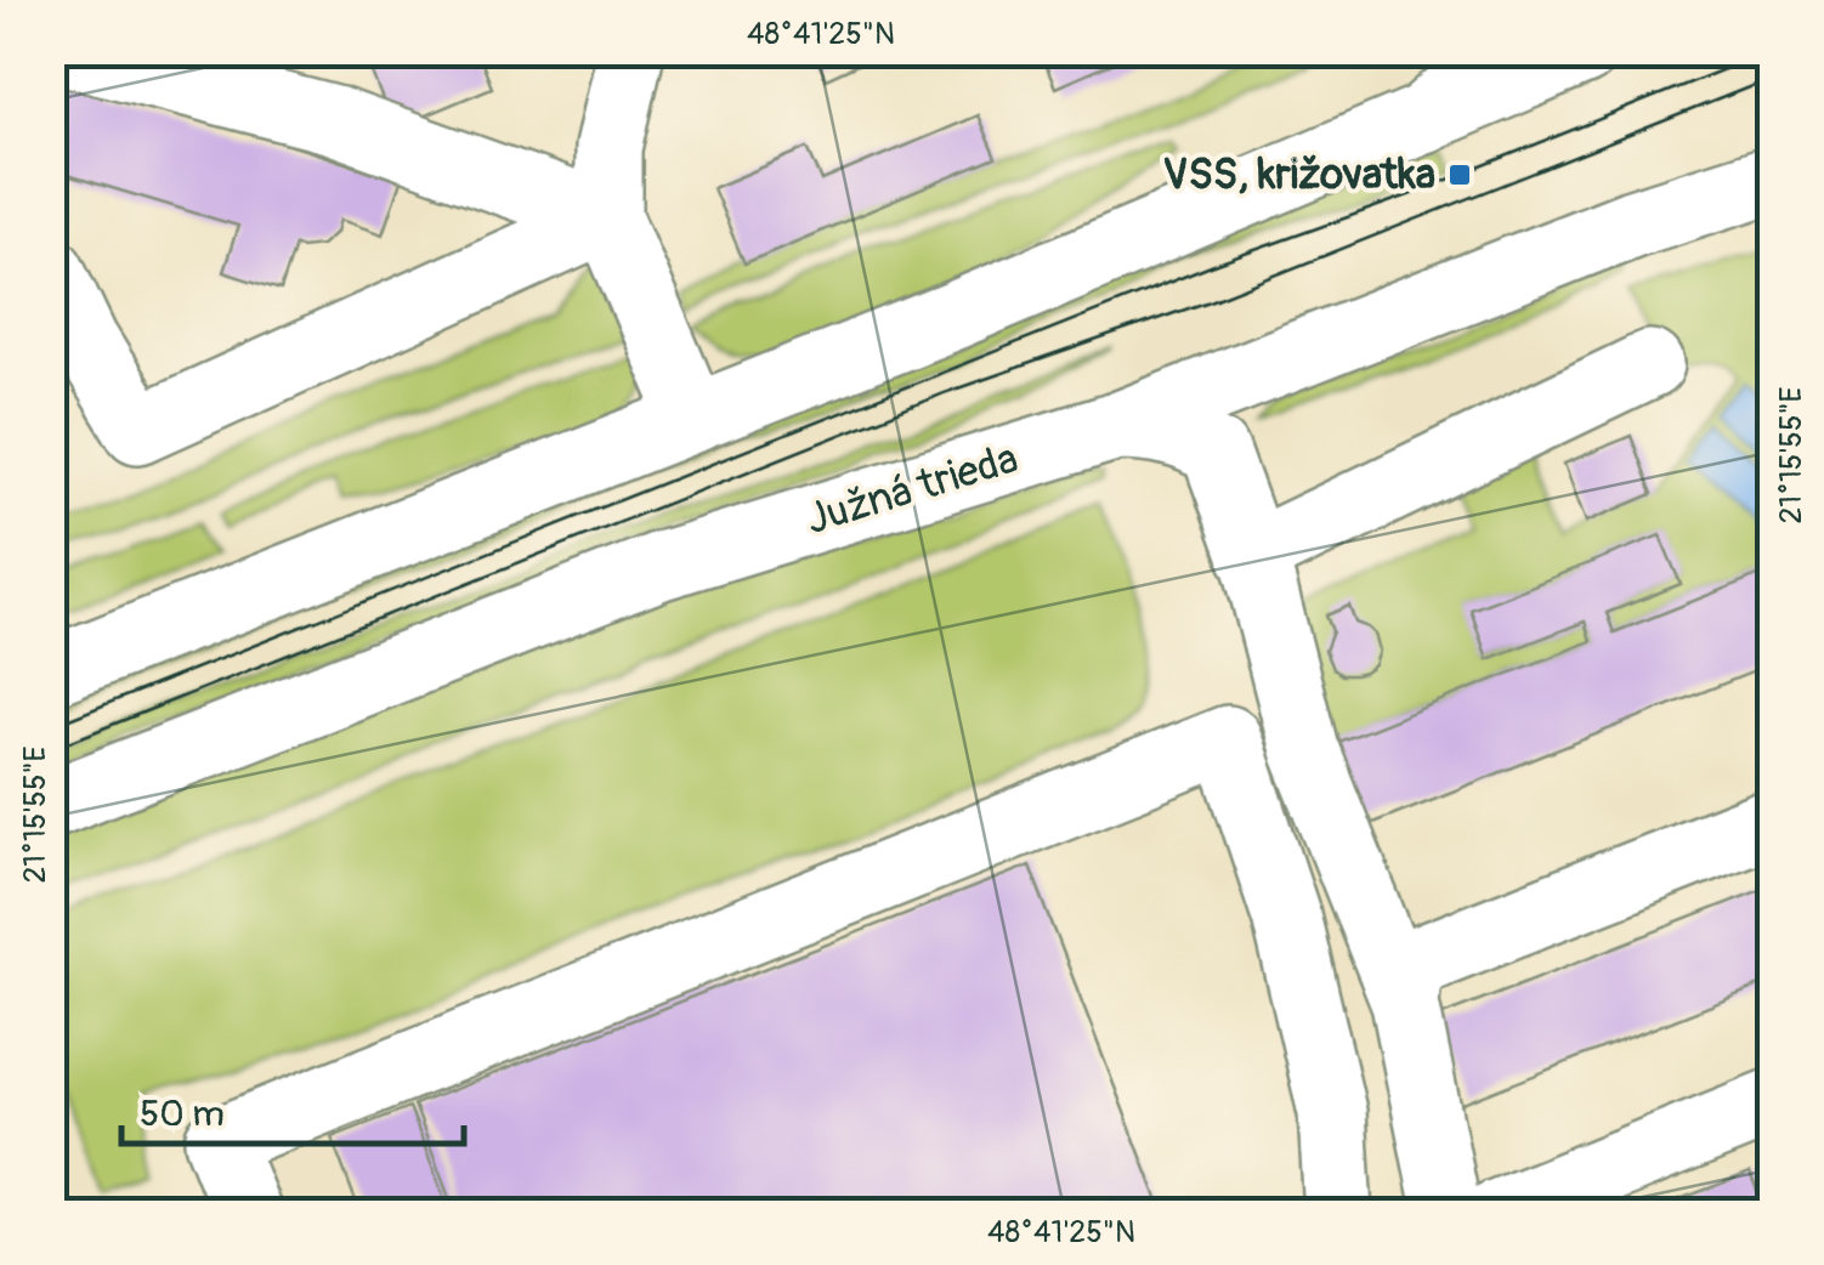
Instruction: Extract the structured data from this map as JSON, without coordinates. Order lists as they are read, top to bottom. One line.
{"streets":{"main road":["Južná trieda"]},"places":{"transit":["VSS, križovatka"]},"scale_bar":"50 m","coordinates":["48°41'25\"N","21°15'55\"E"]}
